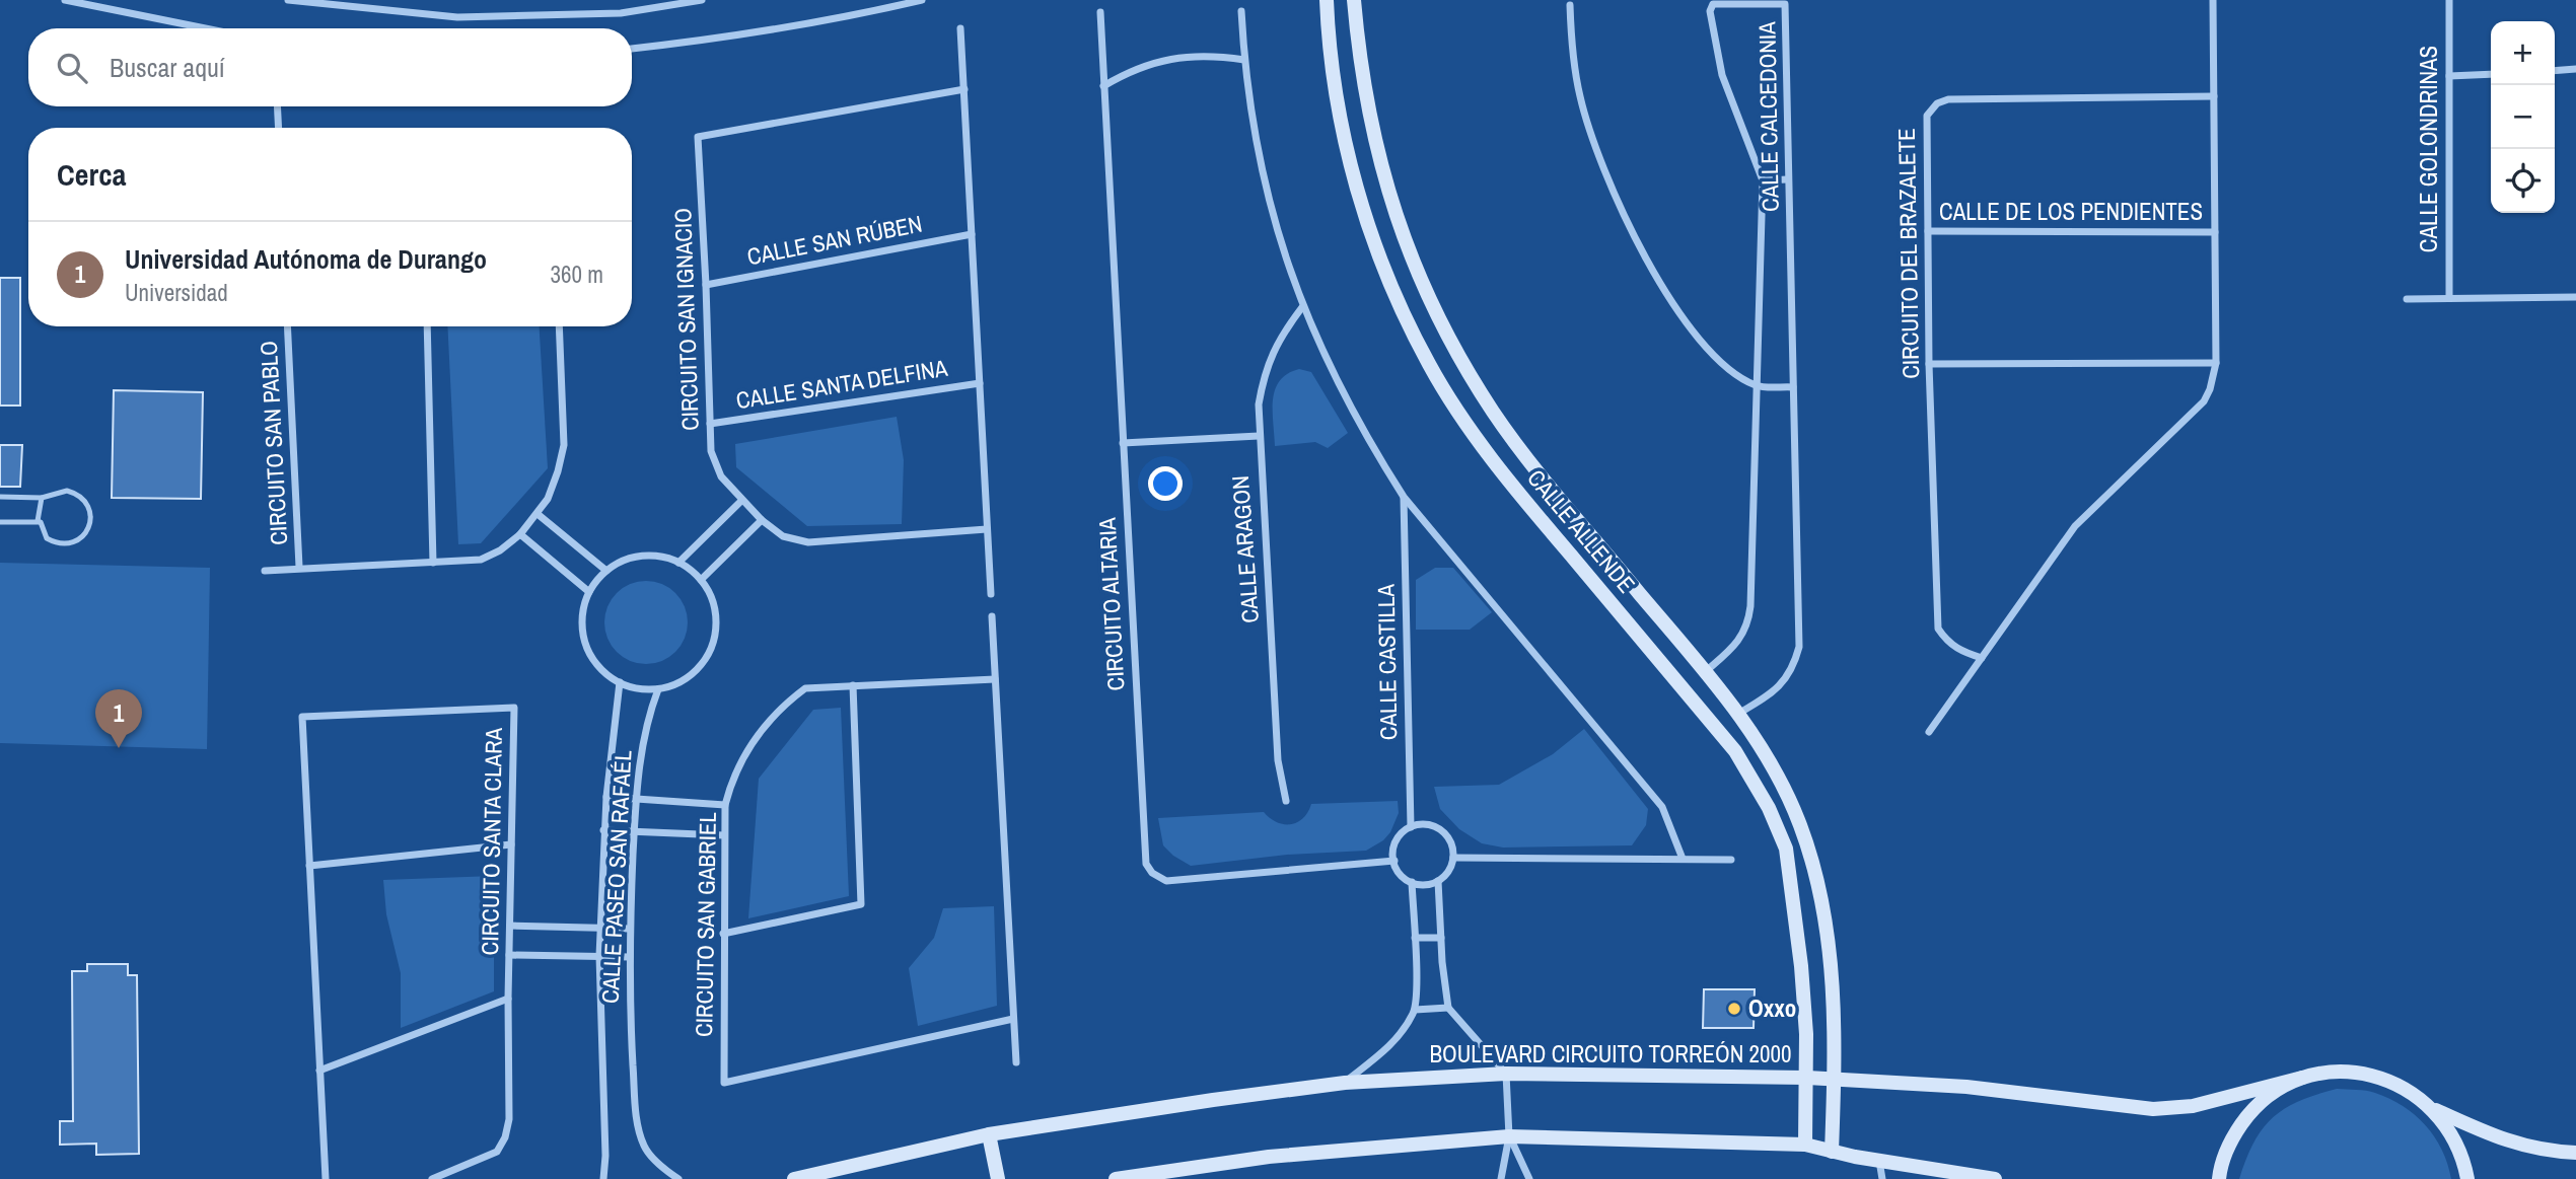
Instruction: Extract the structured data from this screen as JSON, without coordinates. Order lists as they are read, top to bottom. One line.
{"streets":{"main road":["CALLE ALLENDE","BOULEVARD CIRCUITO TORREÓN 2000"],"street":["CALLE CALCEDONIA","CALLE GOLONDRINAS","CALLE DE LOS PENDIENTES","CALLE SAN RÚBEN","CIRCUITO DEL BRAZALETE","CIRCUITO SAN IGNACIO","CALLE SANTA DELFINA","CIRCUITO SAN PABLO","CALLE ARAGON","CIRCUITO ALTARIA","CALLE CASTILLA","CIRCUITO SANTA CLARA","CALLE PASEO SAN RAFAÉL","CIRCUITO SAN GABRIEL"]},"crossings":[["CALLE CALCEDONIA","CALLE ALLENDE"],["CALLE DE LOS PENDIENTES","CIRCUITO DEL BRAZALETE"],["CALLE SAN RÚBEN","CIRCUITO SAN IGNACIO"],["CIRCUITO SAN IGNACIO","CALLE SANTA DELFINA"],["CALLE ALLENDE","BOULEVARD CIRCUITO TORREÓN 2000"],["CIRCUITO ALTARIA","CALLE CASTILLA"]],"places":["Oxxo"],"page":{"map_buttons":["+","−"],"search":"Buscar aquí","heading":"Cerca","list":[{"mark":"1","name":"Universidad Autónoma de Durango","note":"Universidad","value":"360 m"}],"pins":"1"}}
